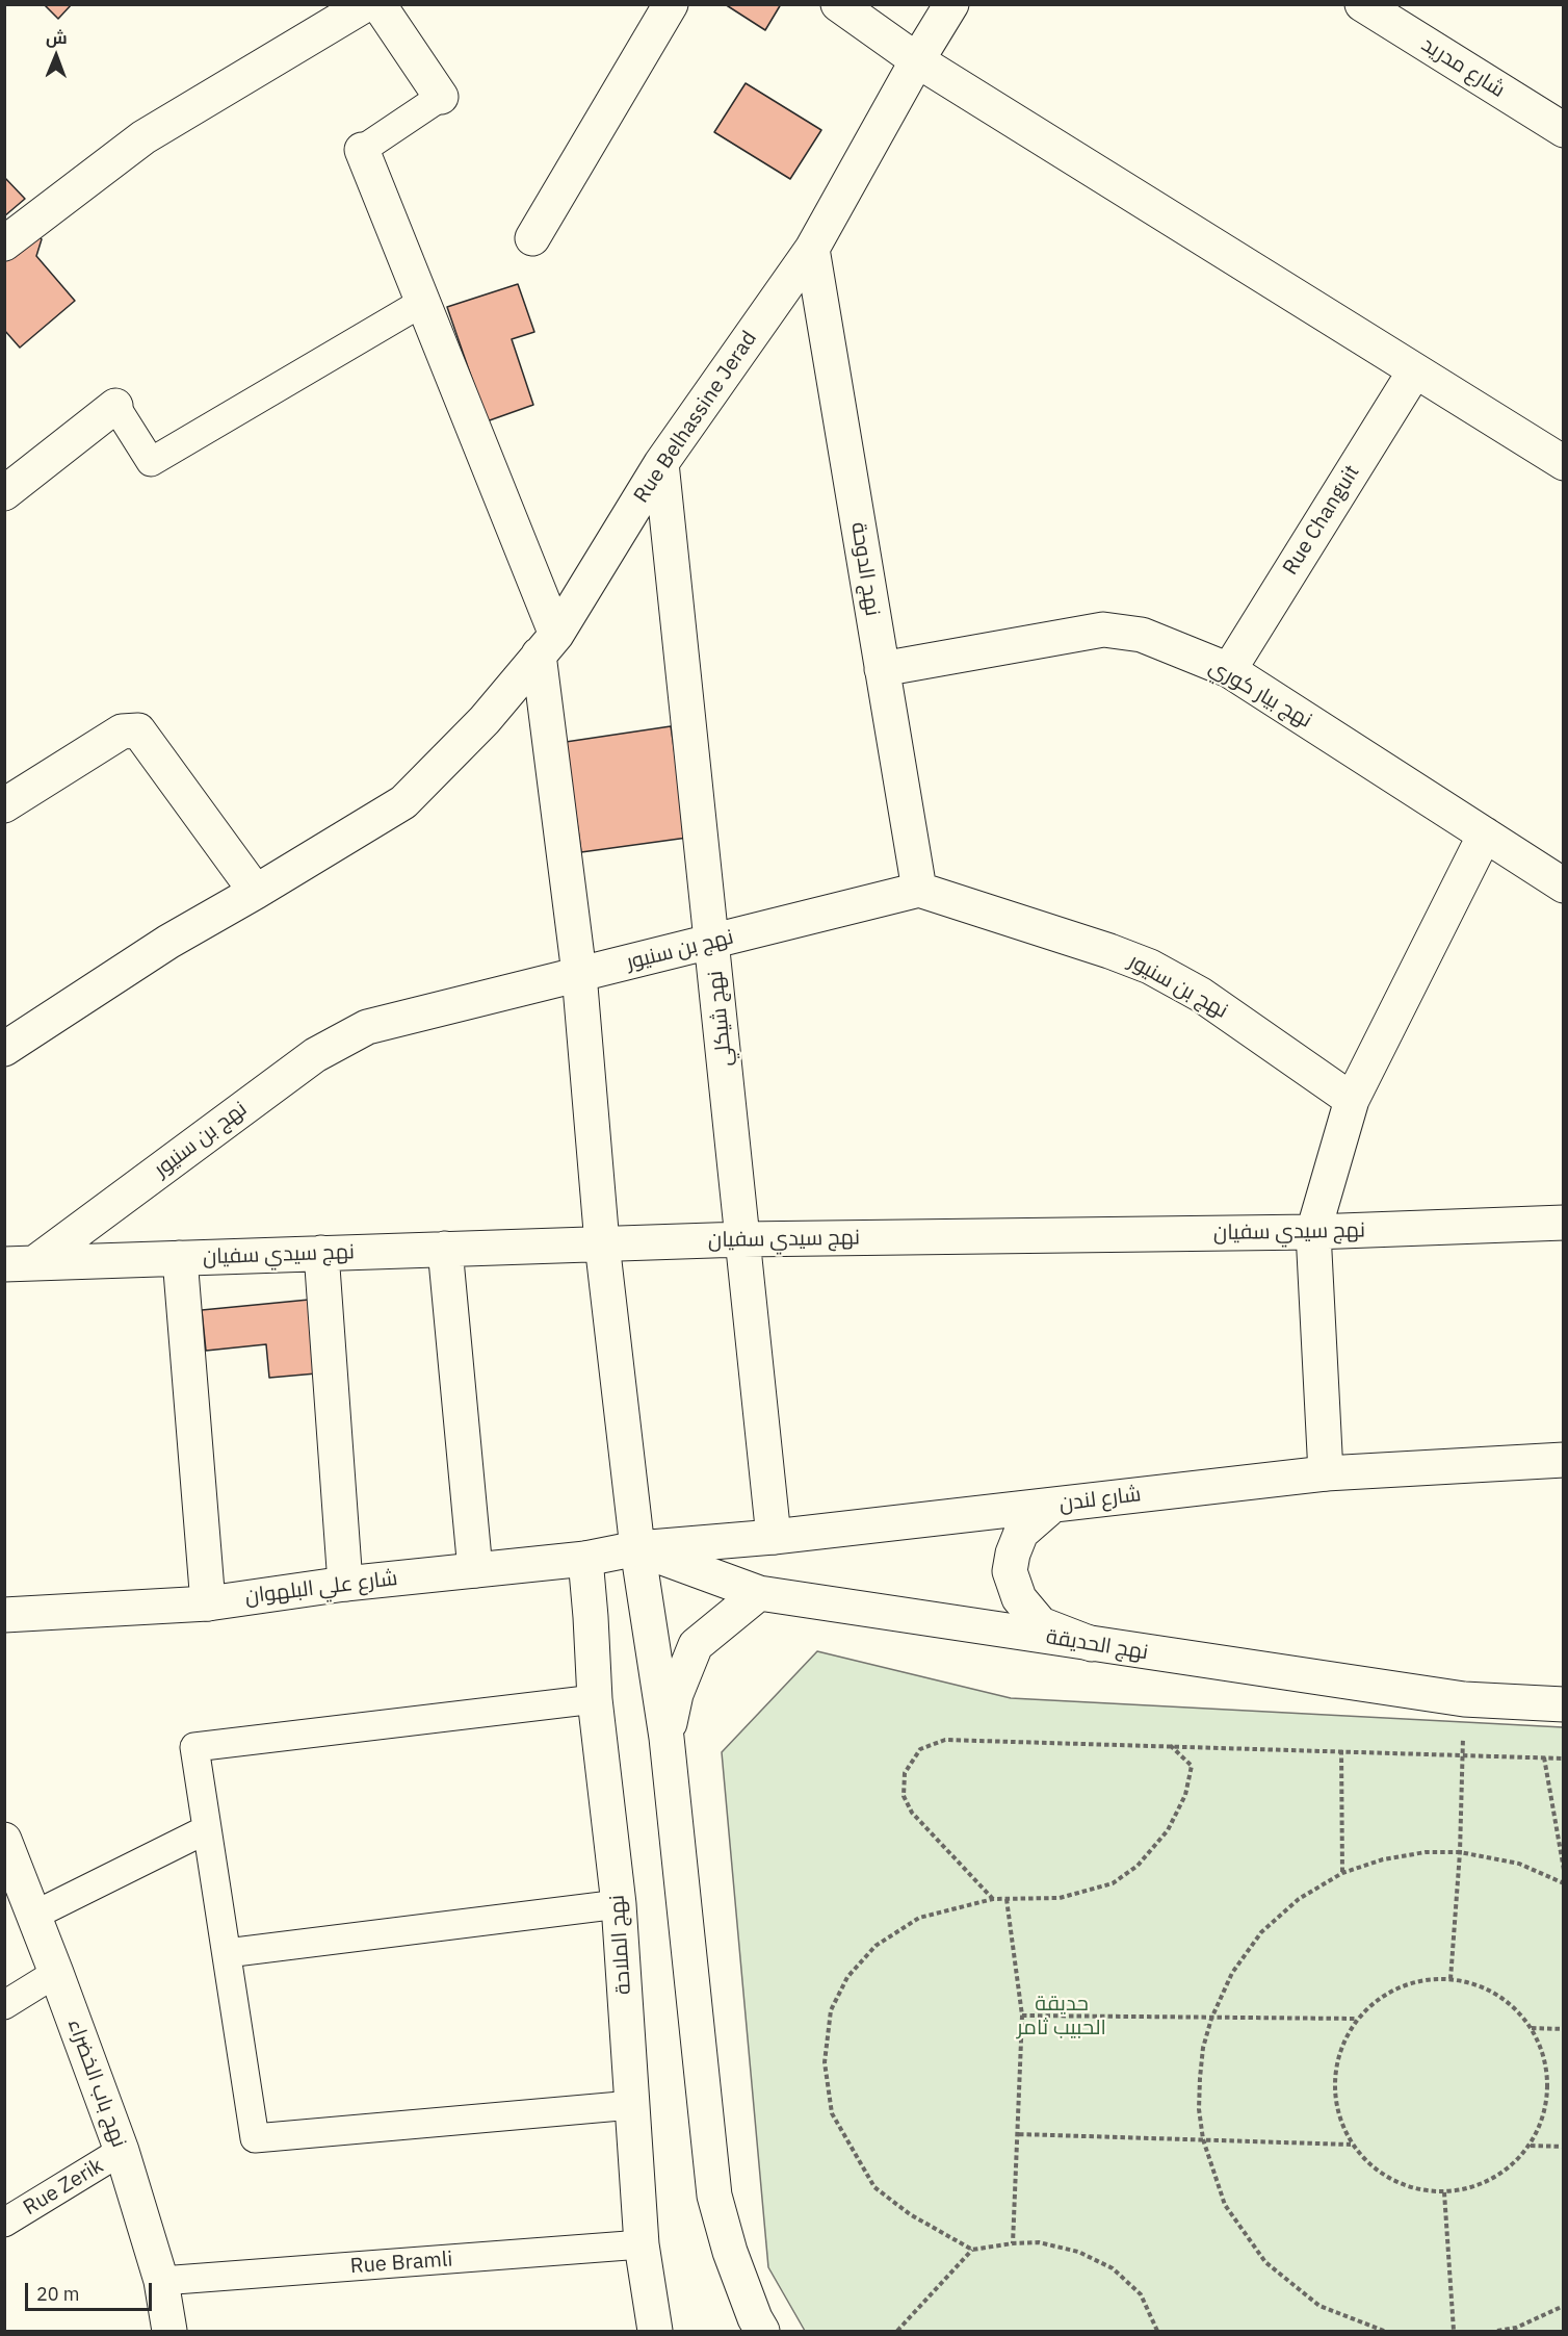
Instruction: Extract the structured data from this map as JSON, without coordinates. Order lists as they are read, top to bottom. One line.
{"streets":{"street":["شارع مدريد","Rue Belhassine Jerad","Rue Changuit","نهج الدوحة","نهج بيار كوري","نهج بن سنيور","نهج شيكلي","نهج سيدي سفيان","شارع لندن","شارع علي البلهوان","نهج الحديقة","نهج الملاحة","نهج باب الخضراء","Rue Zerik","Rue Bramli"]},"crossings":[["Rue Belhassine Jerad","نهج الدوحة"],["Rue Belhassine Jerad","نهج شيكلي"],["Rue Changuit","نهج بيار كوري"],["نهج الدوحة","نهج بيار كوري"],["نهج الدوحة","نهج بن سنيور"],["نهج بن سنيور","نهج شيكلي"],["نهج بن سنيور","نهج سيدي سفيان"],["نهج شيكلي","نهج سيدي سفيان"],["نهج شيكلي","شارع لندن"],["شارع لندن","شارع علي البلهوان"],["شارع لندن","نهج الحديقة"],["شارع علي البلهوان","نهج الحديقة"],["شارع علي البلهوان","نهج الملاحة"],["نهج الملاحة","Rue Bramli"],["نهج باب الخضراء","Rue Zerik"],["نهج باب الخضراء","Rue Bramli"]],"parks":["حديقة الحبيب ثامر"],"scale_bar":"20 m","north":"top"}
